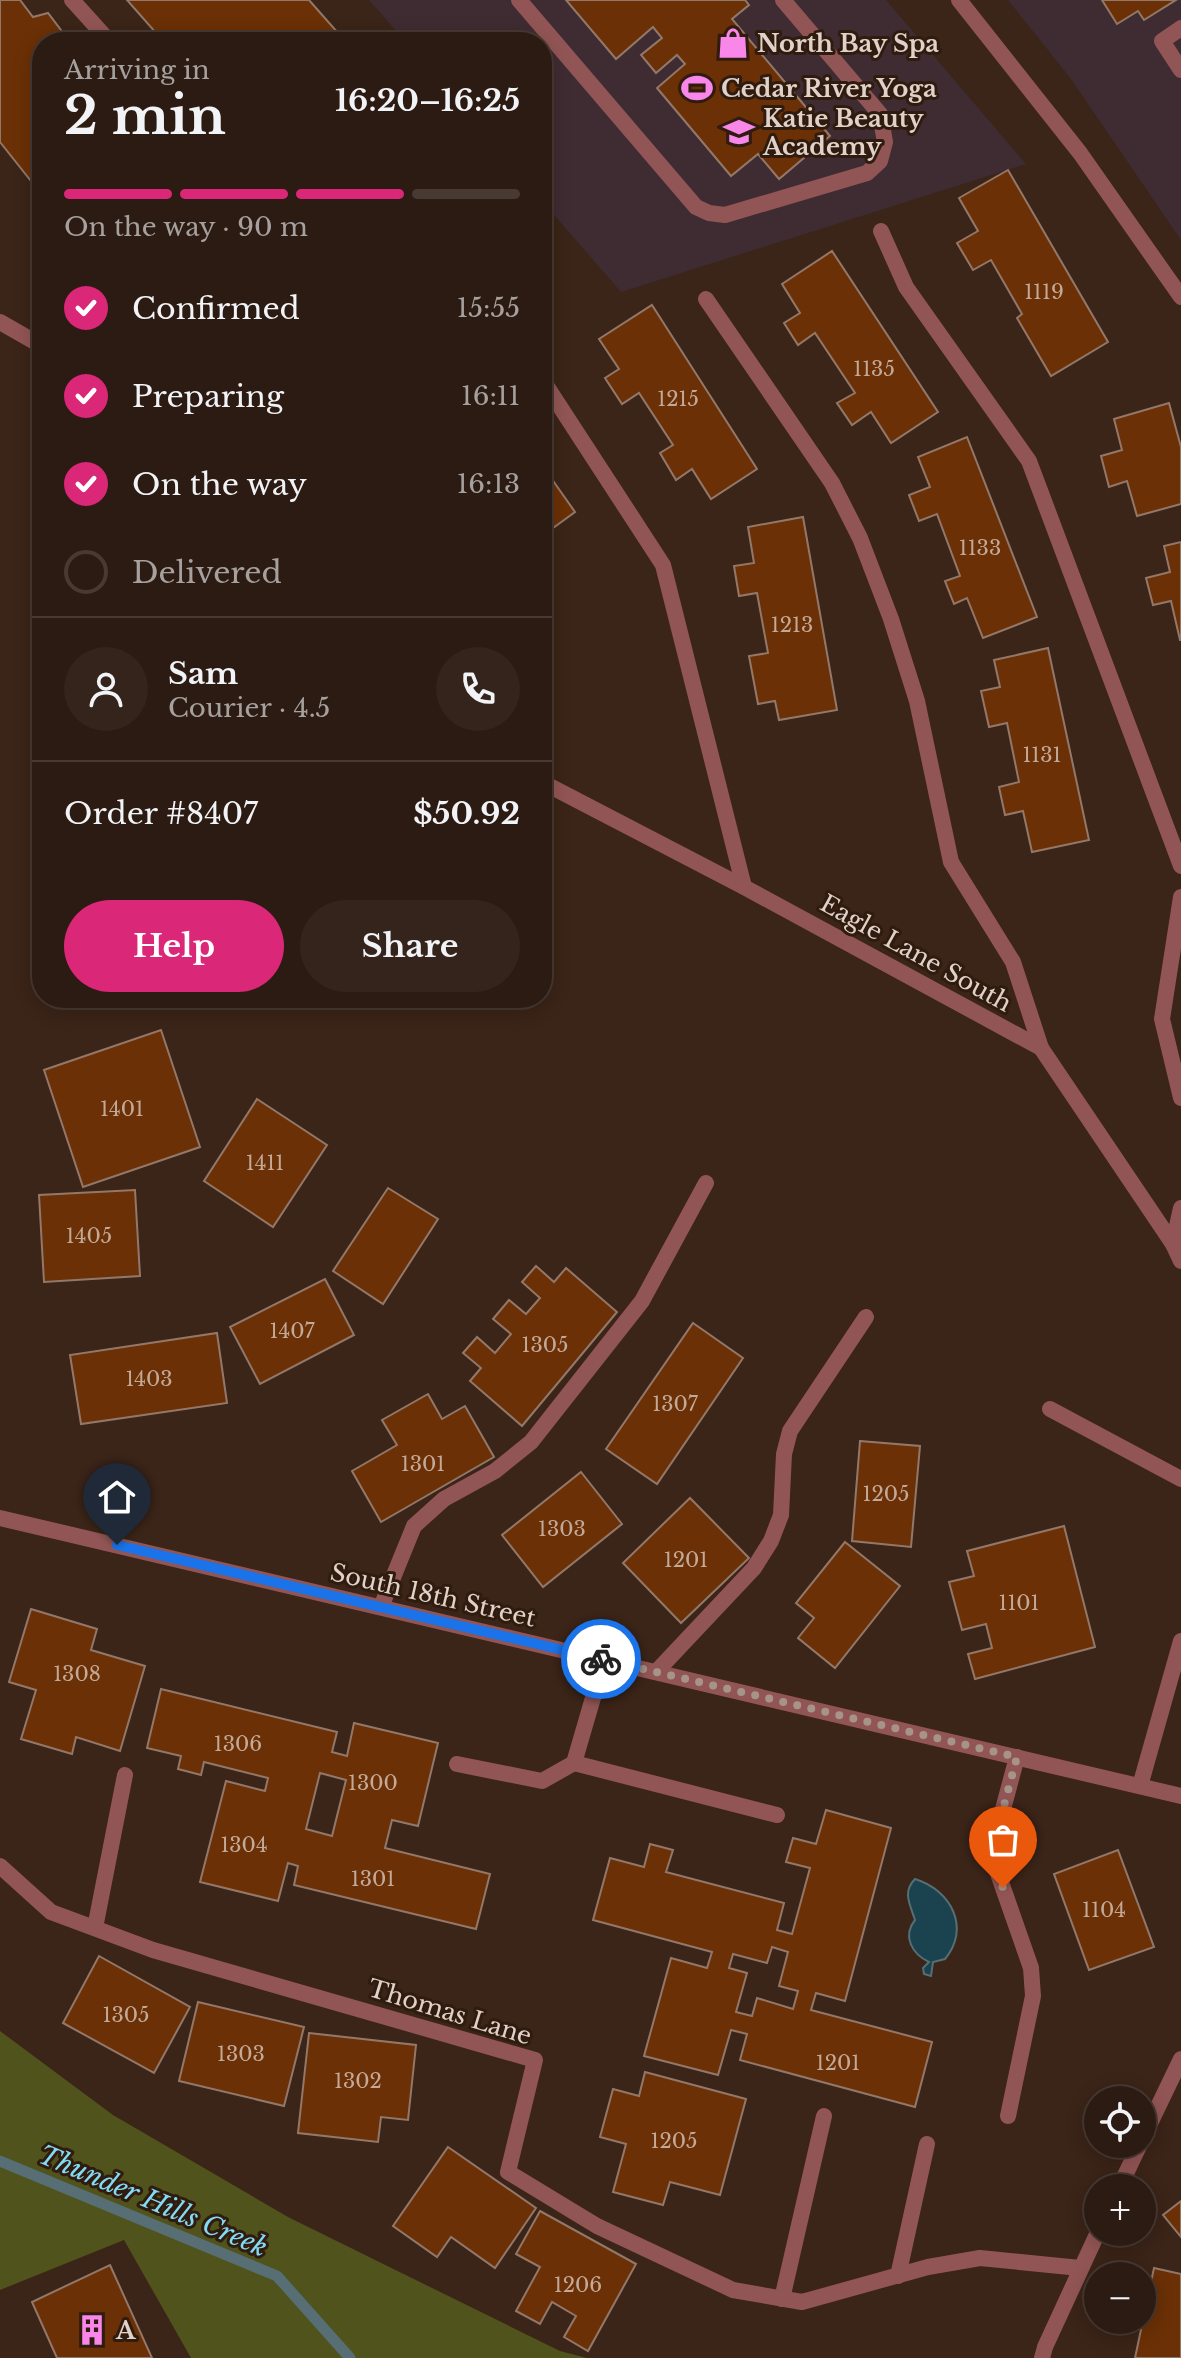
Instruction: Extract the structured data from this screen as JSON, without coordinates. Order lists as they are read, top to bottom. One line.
{"streets":{"street":["Eagle Lane South","South 18th Street","Thomas Lane"]},"water":["Thunder Hills Creek"],"places":{"shop":["North Bay Spa"],"sports":["Cedar River Yoga"],"school or university":["Katie Beauty Academy"],"building":["A"]},"house_numbers":["1119","1135","1215","1133","1213","1131","1401","1411","1405","1407","1305","1403","1307","1301","1205","1303","1201","1101","1308","1306","1300","1304","1301","1104","1305","1303","1201","1302","1205","1206"],"page":{"heading":["2 min","Arriving in","16:20–16:25"],"panel":["Sam","Courier · 4.5","Order #8407","$50.92"],"bar":"On the way · 90 m","list":[["Confirmed","15:55"],["Preparing","16:11"],["On the way","16:13"],"Delivered"],"buttons":["Help","Share"],"map_buttons":["+","−"]}}
